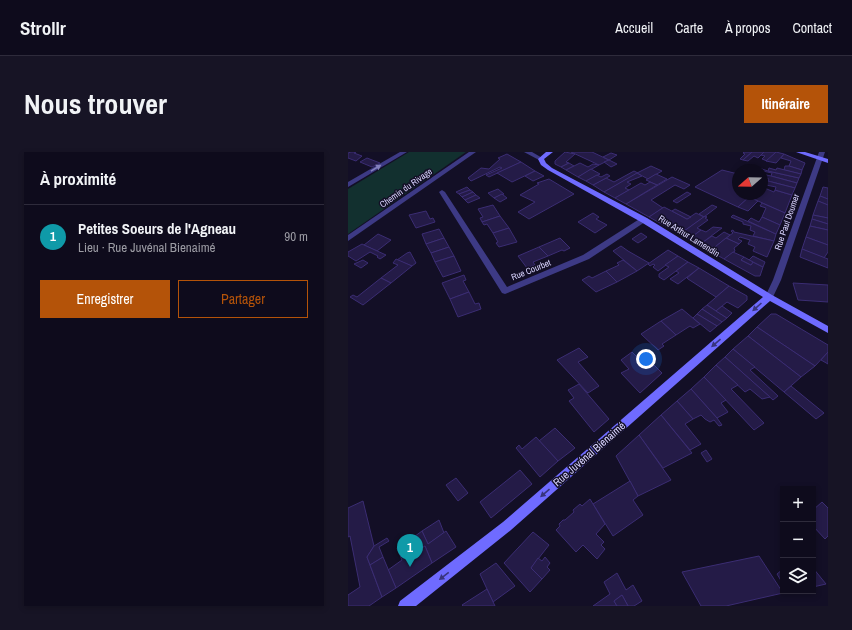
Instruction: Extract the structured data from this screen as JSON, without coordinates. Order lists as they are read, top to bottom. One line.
{"streets":{"street":["Chemin du Rivage","Rue Paul Doumer","Rue Arthur Lamendin","Rue Courbet","Rue Juvénal Bienaimé"]},"crossings":[["Rue Paul Doumer","Rue Arthur Lamendin"],["Rue Paul Doumer","Rue Juvénal Bienaimé"],["Rue Arthur Lamendin","Rue Courbet"],["Rue Arthur Lamendin","Rue Juvénal Bienaimé"]],"one_way":["Rue Juvénal Bienaimé"],"north":"left","page":{"header":"Strollr","nav":["Accueil","Carte","À propos","Contact"],"title":"Nous trouver","buttons":["Itinéraire",["Enregistrer","Partager"]],"heading":"À proximité","list":[{"mark":"1","name":"Petites Soeurs de l'Agneau","note":"Lieu · Rue Juvénal Bienaimé","value":"90 m"}],"map_buttons":["+","−"],"pins":"1"}}
